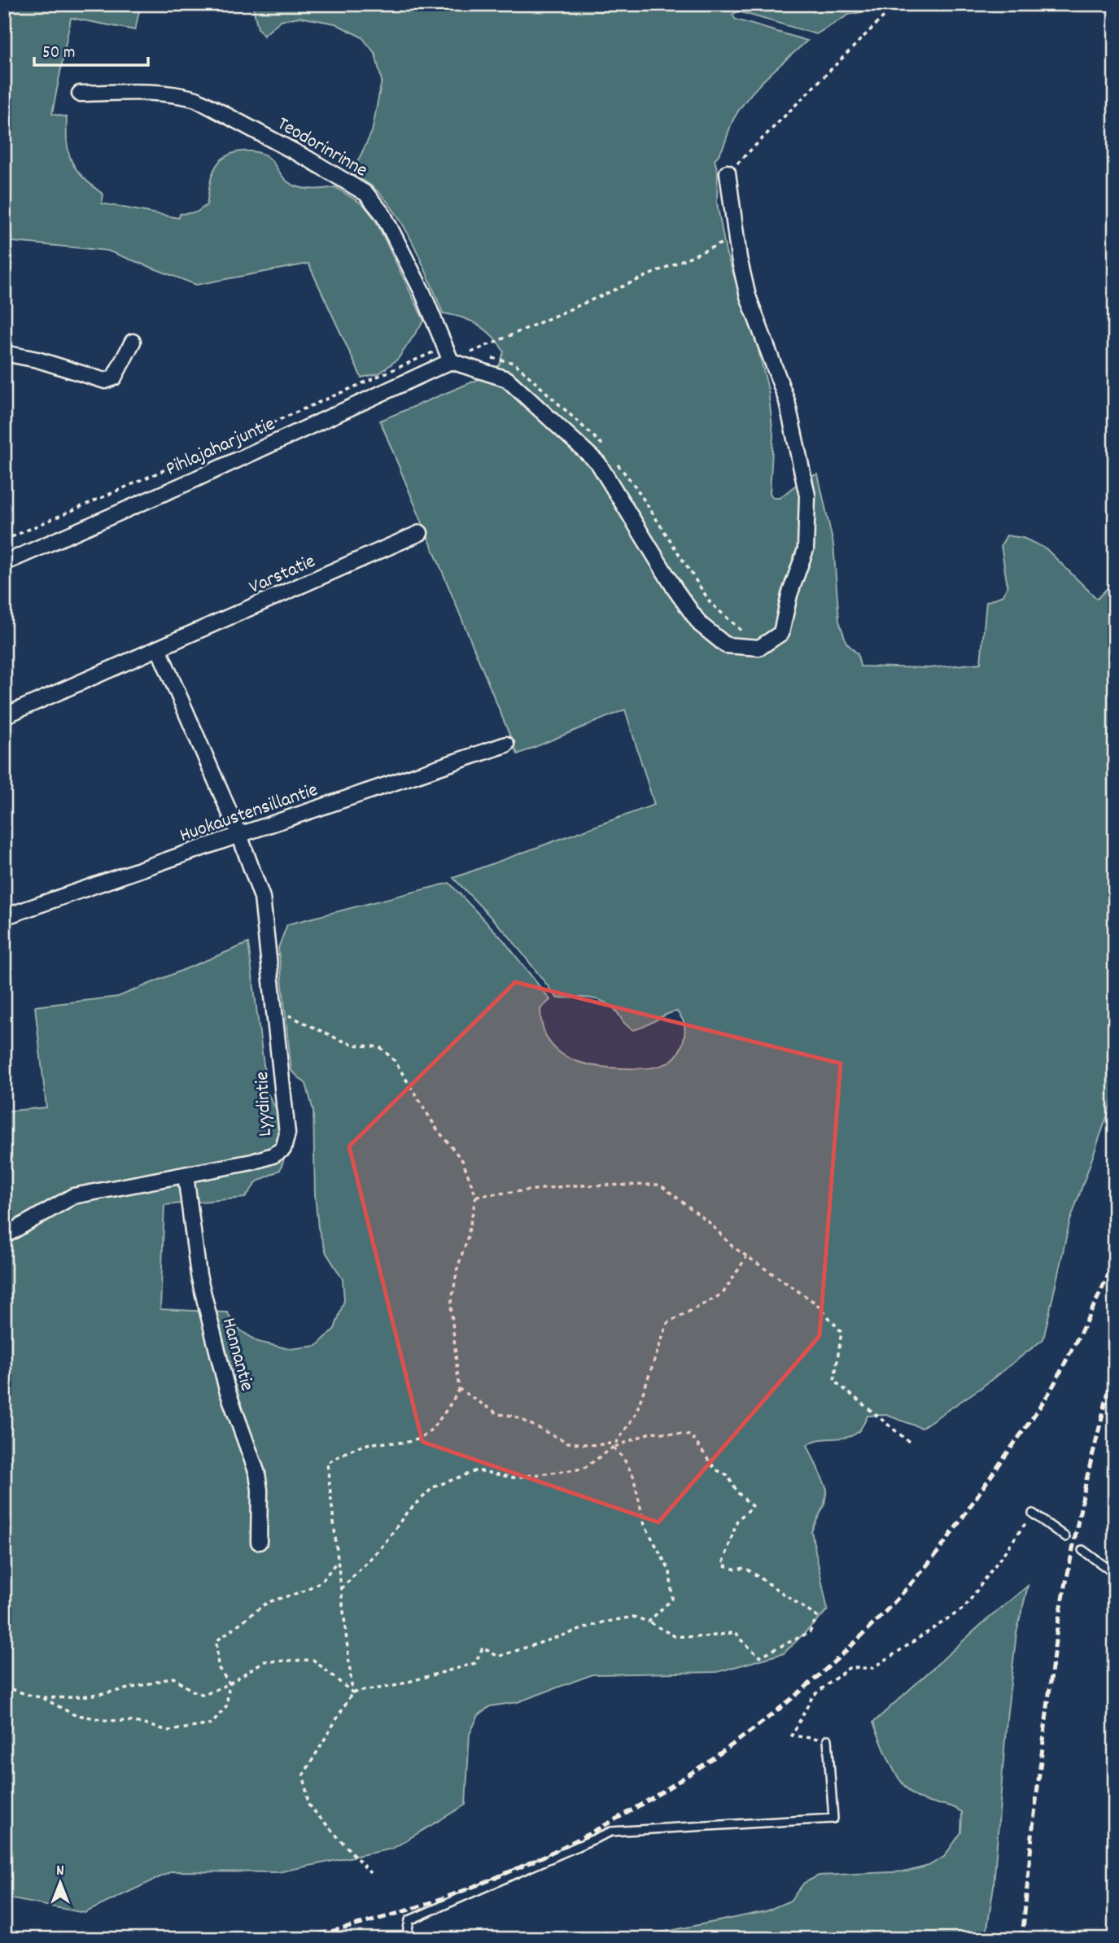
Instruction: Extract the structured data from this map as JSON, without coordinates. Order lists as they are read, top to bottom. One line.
{"streets":{"street":["Teodorinrinne","Pihlajaharjuntie","Varstatie","Huokaustensillantie","Lyydintie","Hannantie"]},"crossings":[["Teodorinrinne","Pihlajaharjuntie"],["Huokaustensillantie","Lyydintie"],["Lyydintie","Hannantie"]],"scale_bar":"50 m","north":"top"}
